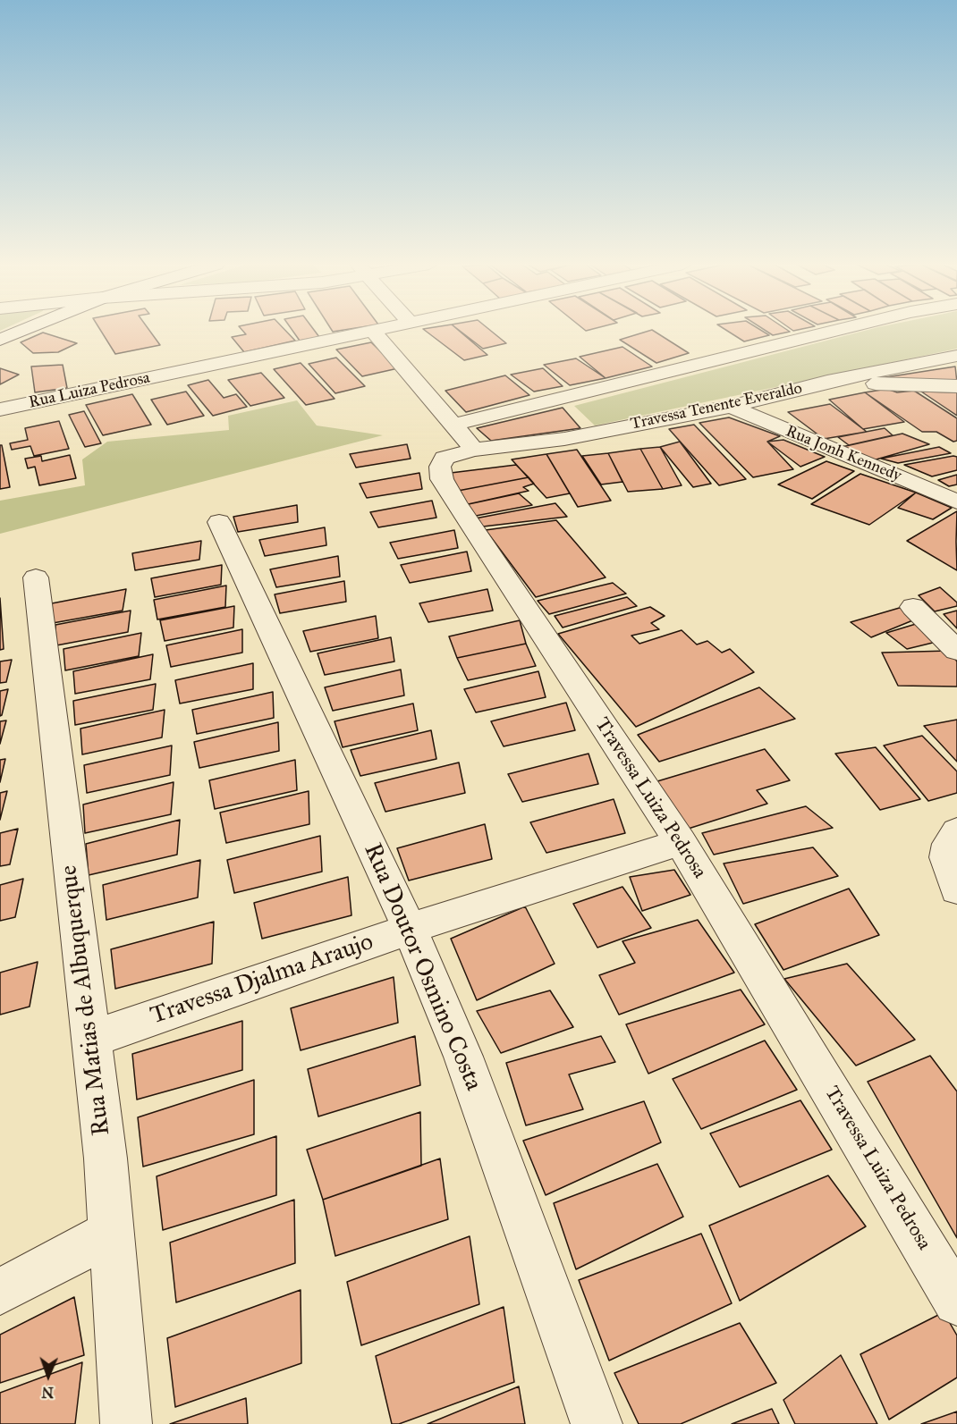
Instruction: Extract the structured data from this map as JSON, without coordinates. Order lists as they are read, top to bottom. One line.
{"streets":{"street":["Rua Luiza Pedrosa","Travessa Tenente Everaldo","Rua Jonh Kennedy","Travessa Luiza Pedrosa","Rua Doutor Osmino Costa","Travessa Djalma Araujo","Rua Matias de Albuquerque"]},"crossings":[["Travessa Tenente Everaldo","Rua Jonh Kennedy"],["Travessa Tenente Everaldo","Travessa Luiza Pedrosa"],["Travessa Luiza Pedrosa","Travessa Djalma Araujo"],["Rua Doutor Osmino Costa","Travessa Djalma Araujo"],["Travessa Djalma Araujo","Rua Matias de Albuquerque"]],"north":"bottom"}
